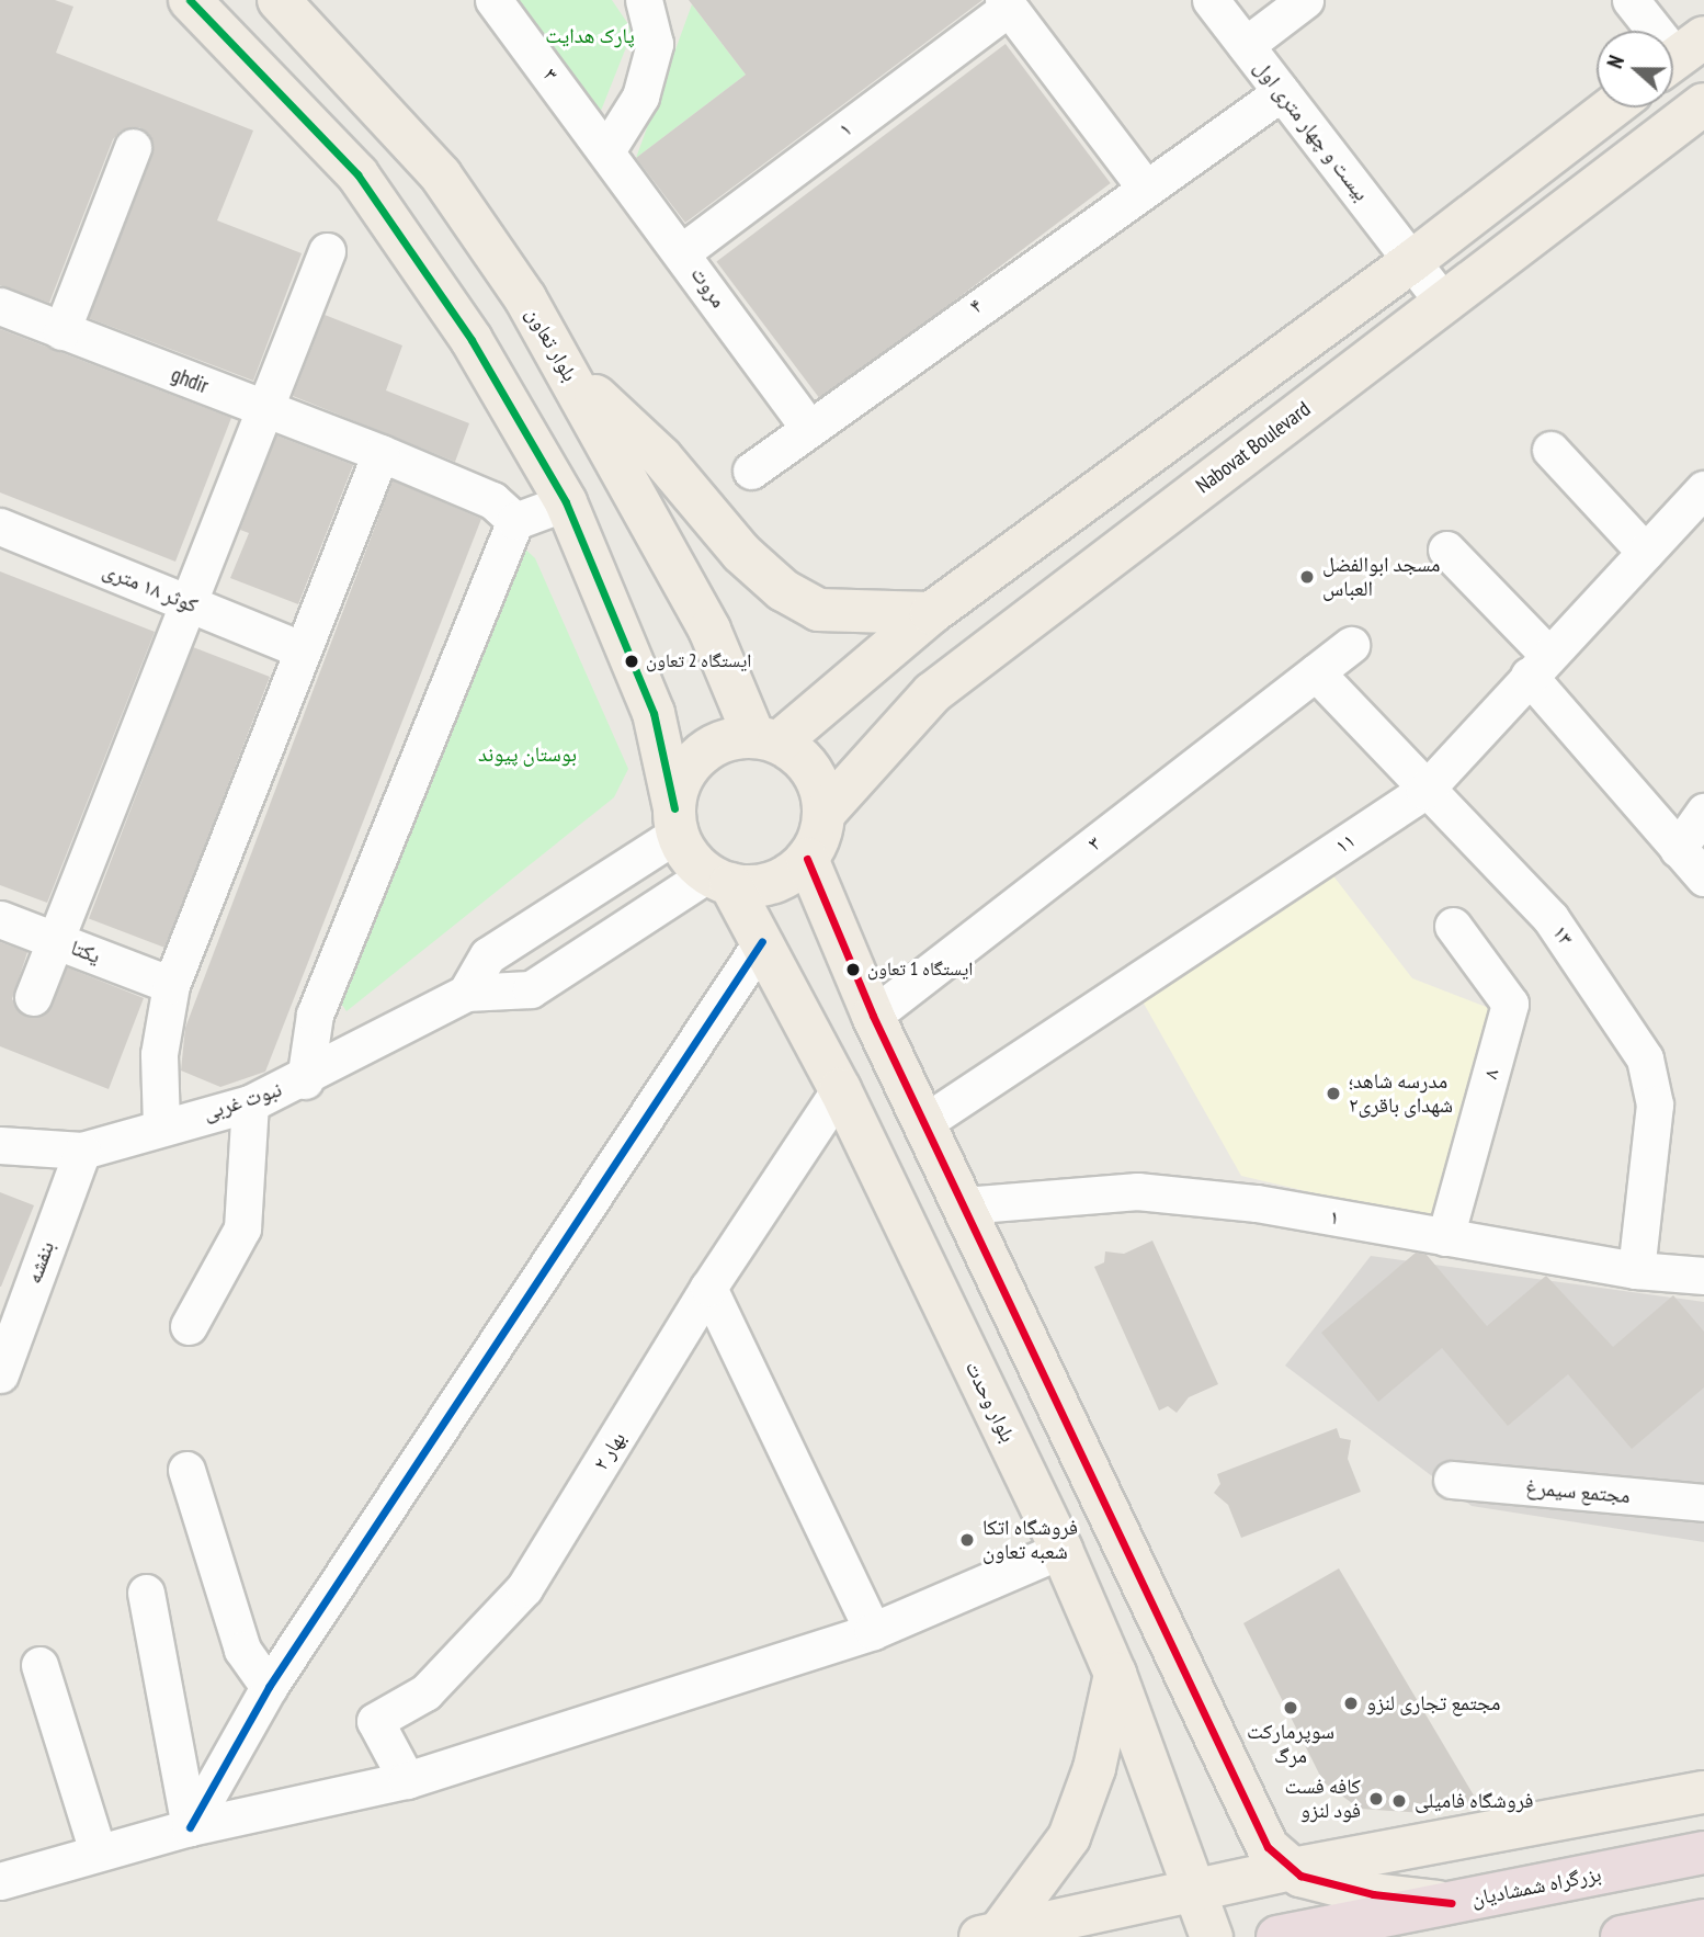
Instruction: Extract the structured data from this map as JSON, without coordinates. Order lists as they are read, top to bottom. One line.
{"streets":{"highway":["بزرگراه شمشادیان"],"main road":["بلوار تعاون","Nabovat Boulevard","بلوار وحدت"],"street":["۳","۱","بیست و چهار متری اول","مروت","۴","ghdir","کوثر ۱۸ متری","۱۱","۱۳","یکتا","۸","نبوت غربی","بنفشه","بهار ۲","مجتمع سیمرغ"]},"crossings":[["۳","مروت"],["۳","۱۳"],["۱","مروت"],["۱","۱۳"],["۱","۸"],["بیست و چهار متری اول","۴"],["بیست و چهار متری اول","Nabovat Boulevard"],["مروت","۴"],["بلوار تعاون","Nabovat Boulevard"],["بلوار تعاون","نبوت غربی"],["بلوار تعاون","بلوار وحدت"],["Nabovat Boulevard","نبوت غربی"],["Nabovat Boulevard","بلوار وحدت"],["۱۱","۱۳"],["نبوت غربی","بنفشه"],["نبوت غربی","بلوار وحدت"],["بلوار وحدت","بهار ۲"]],"parks":["پارک‌ هدایت","بوستان پیوند"],"places":["مسجد ابوالفضل العباس","ایستگاه 2 تعاون","ایستگاه 1 تعاون","مدرسه شاهد؛ شهدای باقری۲","فروشگاه اتکا شعبه تعاون","مجتمع تجاری لنزو","سوپرمارکت مرگ","کافه فست فود لنزو","فروشگاه فامیلی"],"lines":["transit line 2"],"north":"left"}
